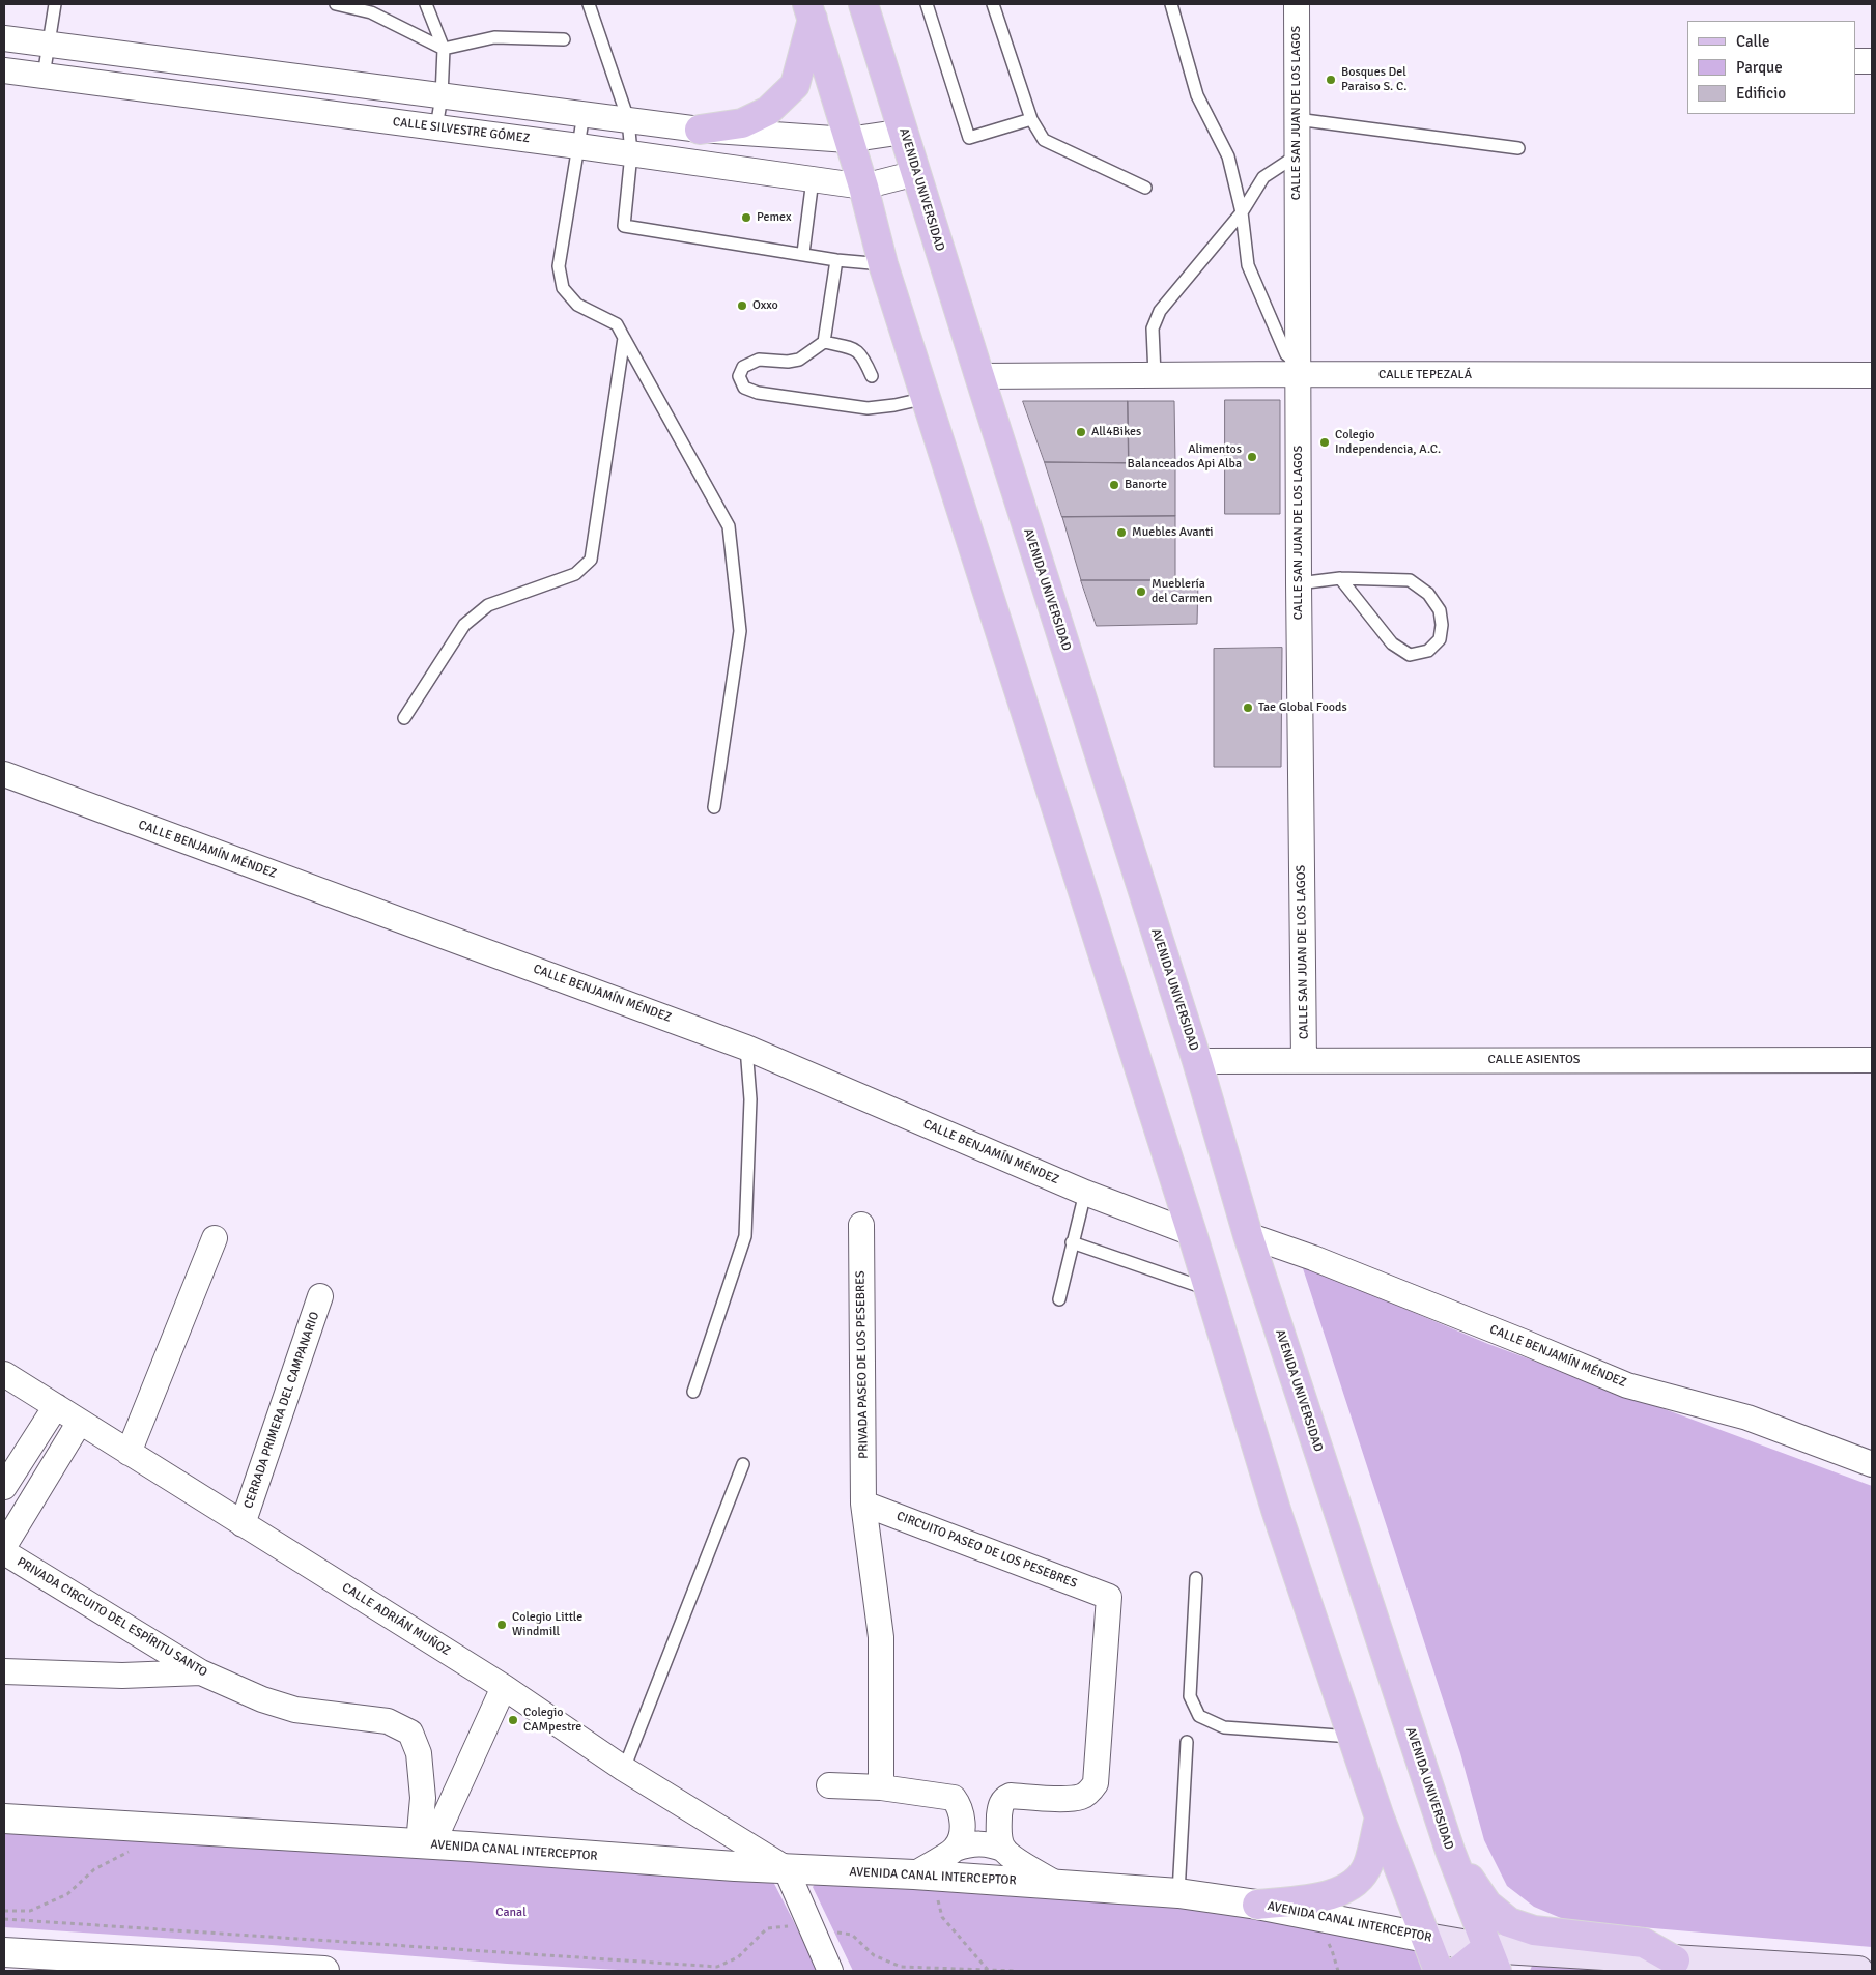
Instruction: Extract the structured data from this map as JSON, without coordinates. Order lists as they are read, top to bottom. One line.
{"streets":{"main road":["AVENIDA UNIVERSIDAD","AVENIDA CANAL INTERCEPTOR"],"street":["CALLE SAN JUAN DE LOS LAGOS","CALLE SILVESTRE GÓMEZ","CALLE TEPEZALÁ","CALLE BENJAMÍN MÉNDEZ","CALLE ASIENTOS","PRIVADA PASEO DE LOS PESEBRES","CERRADA PRIMERA DEL CAMPANARIO","CIRCUITO PASEO DE LOS PESEBRES","PRIVADA CIRCUITO DEL ESPÍRITU SANTO","CALLE ADRIÁN MUÑOZ"]},"crossings":[["CALLE SAN JUAN DE LOS LAGOS","CALLE TEPEZALÁ"],["CALLE SAN JUAN DE LOS LAGOS","CALLE ASIENTOS"],["CALLE SILVESTRE GÓMEZ","AVENIDA UNIVERSIDAD"],["AVENIDA UNIVERSIDAD","CALLE TEPEZALÁ"],["AVENIDA UNIVERSIDAD","CALLE BENJAMÍN MÉNDEZ"],["AVENIDA UNIVERSIDAD","CALLE ASIENTOS"],["AVENIDA UNIVERSIDAD","AVENIDA CANAL INTERCEPTOR"],["PRIVADA PASEO DE LOS PESEBRES","CIRCUITO PASEO DE LOS PESEBRES"],["CERRADA PRIMERA DEL CAMPANARIO","CALLE ADRIÁN MUÑOZ"],["PRIVADA CIRCUITO DEL ESPÍRITU SANTO","AVENIDA CANAL INTERCEPTOR"],["CALLE ADRIÁN MUÑOZ","AVENIDA CANAL INTERCEPTOR"]],"parks":["Canal"],"places":["Bosques Del Paraiso S. C.","Pemex","Oxxo","All4Bikes","Colegio Independencia, A.C.","Alimentos Balanceados Api Alba","Banorte","Muebles Avanti","Mueblería del Carmen","Tae Global Foods","Colegio Little Windmill","Colegio CAMpestre"],"legend":["Calle","Parque","Edificio"]}
